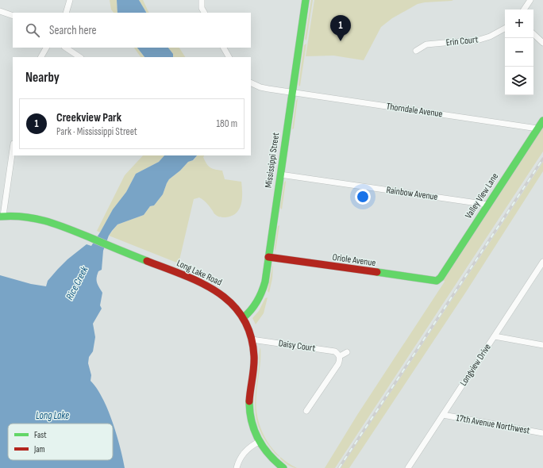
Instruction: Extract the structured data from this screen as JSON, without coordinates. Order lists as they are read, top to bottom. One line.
{"streets":{"street":["Erin Court","Thorndale Avenue","Mississippi Street","Rainbow Avenue","Valley View Lane","Oriole Avenue","Long Lake Road","Daisy Court","Longview Drive","17th Avenue Northwest"]},"crossings":[["Thorndale Avenue","Mississippi Street"],["Thorndale Avenue","Valley View Lane"],["Mississippi Street","Rainbow Avenue"],["Mississippi Street","Oriole Avenue"],["Mississippi Street","Long Lake Road"],["Rainbow Avenue","Valley View Lane"],["Valley View Lane","Oriole Avenue"],["Long Lake Road","Daisy Court"],["Longview Drive","17th Avenue Northwest"]],"water":["Rice Creek","Long Lake"],"legend":["Fast","Jam"],"page":{"map_buttons":["+","−"],"search":"Search here","pins":"1","heading":"Nearby","list":[{"mark":"1","name":"Creekview Park","note":"Park · Mississippi Street","value":"180 m"}]}}
